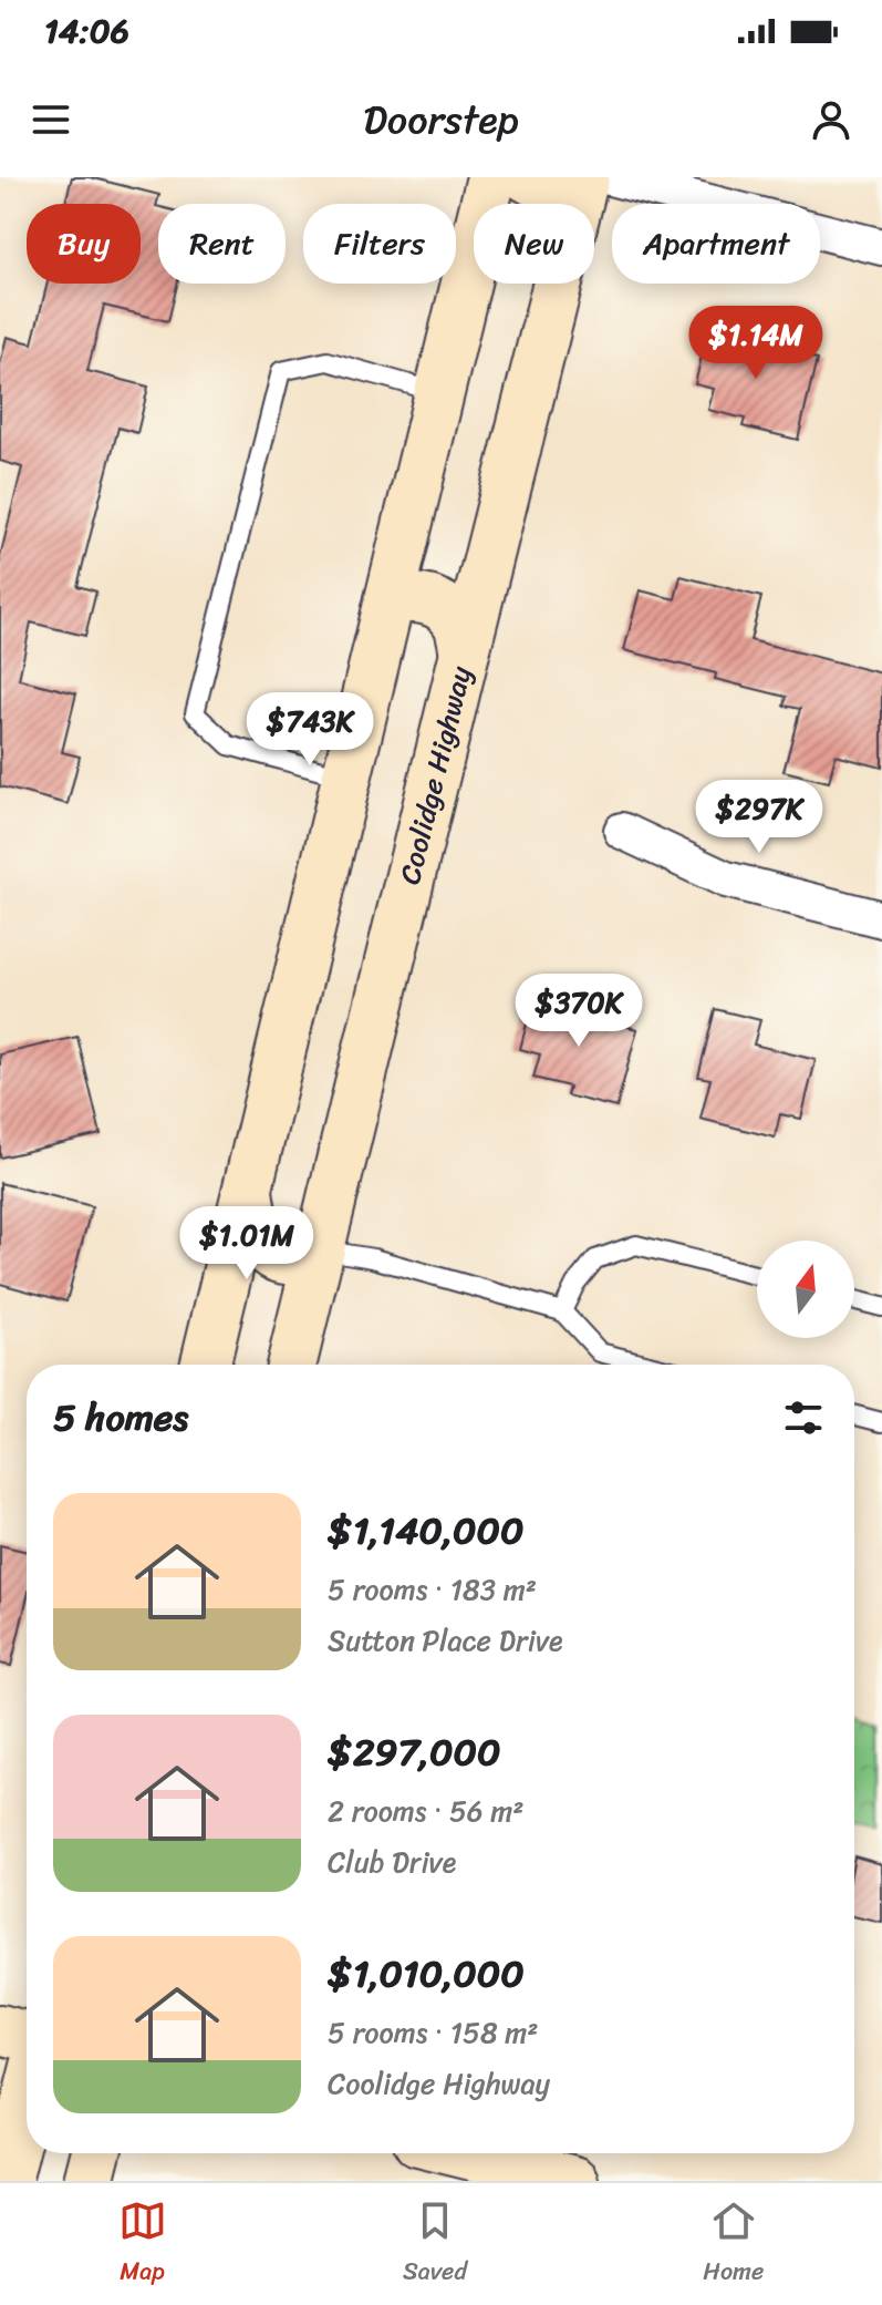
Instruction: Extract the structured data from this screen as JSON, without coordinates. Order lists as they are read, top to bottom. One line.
{"streets":{"main road":["Coolidge Highway"]},"north":"top","page":{"status":"14:06","header":"Doorstep","chip":["Buy","Rent","Filters","New","Apartment"],"price":["$1.14M","$743K","$297K","$370K","$1.01M"],"heading":"5 homes","list":[{"name":"$1,140,000","note":"5 rooms · 183 m² · Sutton Place Drive"},{"name":"$297,000","note":"2 rooms · 56 m² · Club Drive"},{"name":"$1,010,000","note":"5 rooms · 158 m² · Coolidge Highway"}],"tabs":["Map","Saved","Home"]}}
